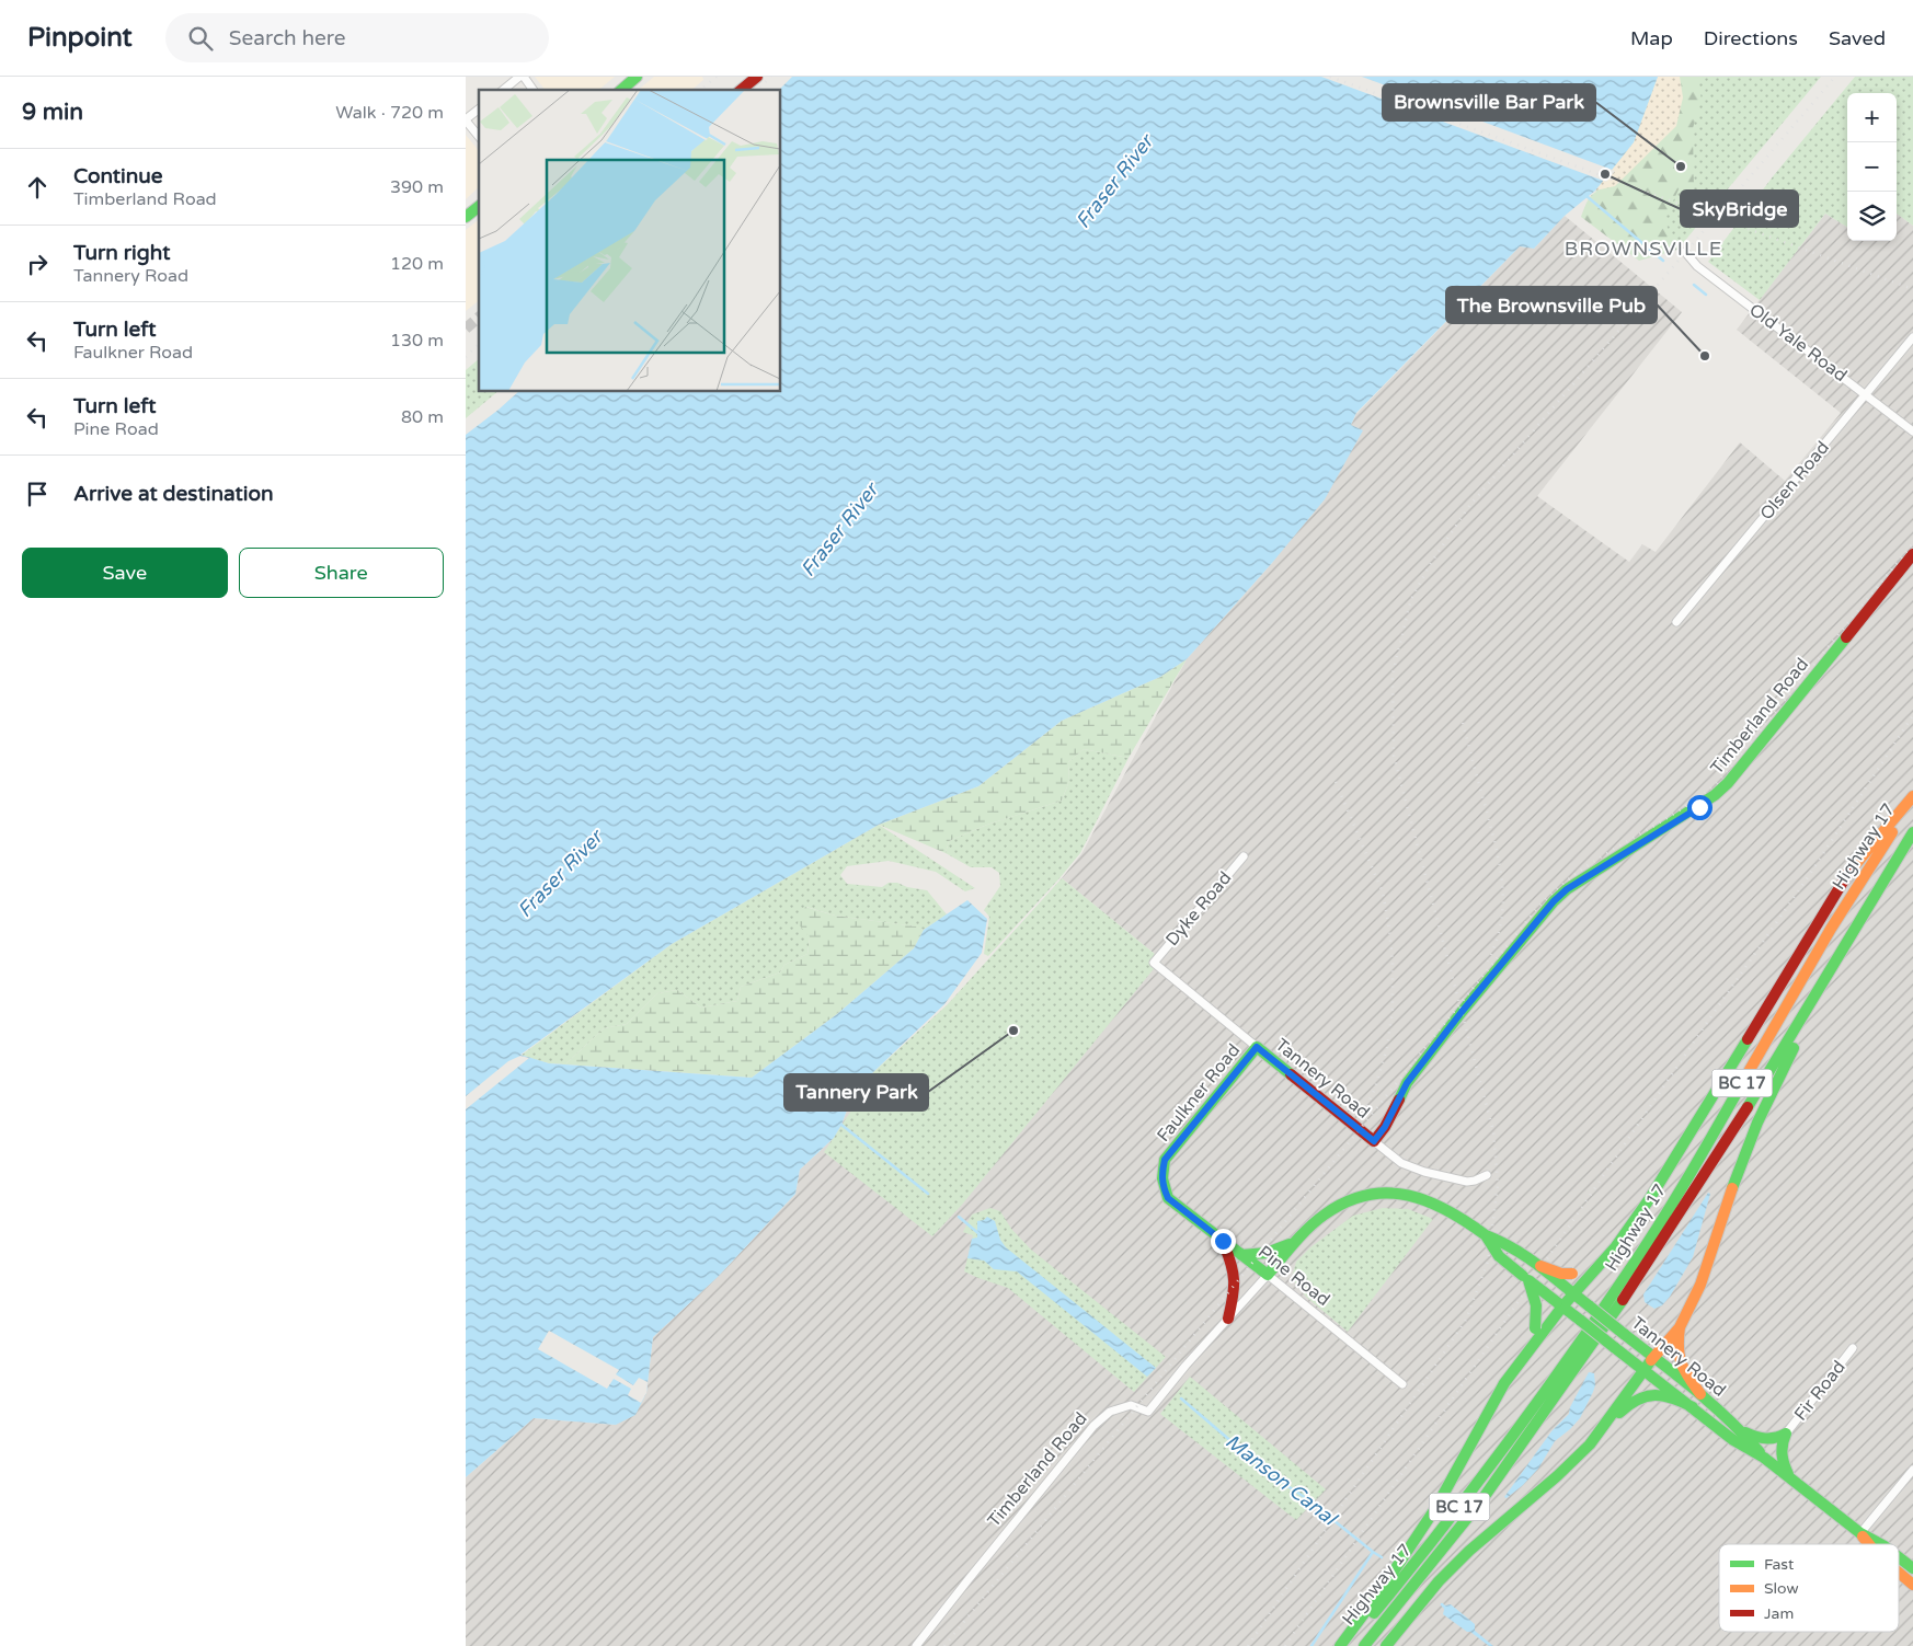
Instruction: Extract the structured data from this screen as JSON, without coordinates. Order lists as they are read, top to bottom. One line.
{"streets":{"main road":["Timberland Road","Highway 17","Tannery Road","BC 17","Faulkner Road","Pine Road"],"street":["Old Yale Road","Olsen Road","Dyke Road","Fir Road"]},"crossings":[["Old Yale Road","Olsen Road"],["Timberland Road","Tannery Road"],["Timberland Road","Pine Road"],["Dyke Road","Tannery Road"],["Tannery Road","Faulkner Road"],["Tannery Road","Pine Road"],["Faulkner Road","Pine Road"]],"districts":["BROWNSVILLE"],"water":["Fraser River","Manson Canal"],"places":["Brownsville Bar Park","SkyBridge","The Brownsville Pub","Tannery Park"],"legend":["Fast","Slow","Jam"],"page":{"header":"Pinpoint","search":"Search here","nav":["Map","Directions","Saved"],"heading":["9 min","Walk · 720 m"],"map_buttons":["+","−"],"list":[["Continue","Timberland Road","390 m"],["Turn right","Tannery Road","120 m"],["Turn left","Faulkner Road","130 m"],["Turn left","Pine Road","80 m"],"Arrive at destination"],"buttons":["Save","Share"]}}
